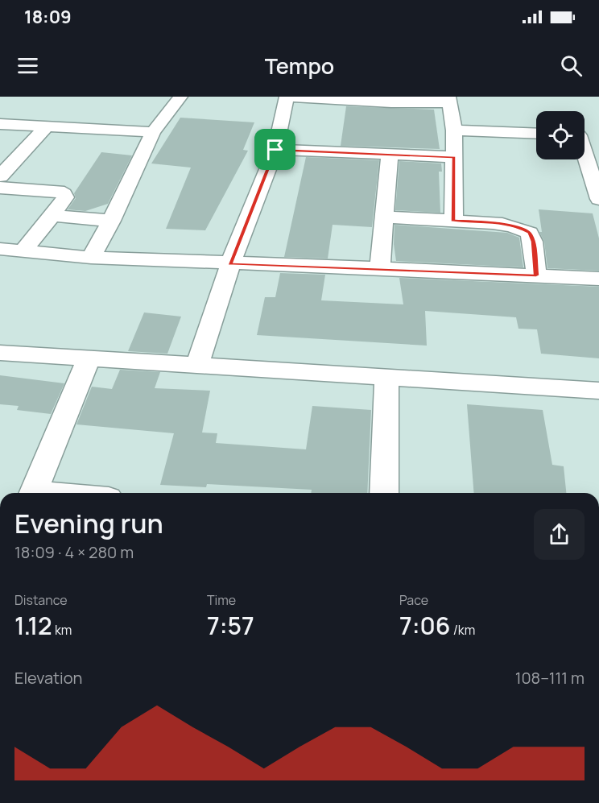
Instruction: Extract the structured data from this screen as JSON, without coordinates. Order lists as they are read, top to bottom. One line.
{"page":{"status":"18:09","header":"Tempo","heading":["Evening run","18:09 · 4 × 280 m"],"stats":[["Distance","1.12 km"],["Time","7:57"],["Pace","7:06 /km"]],"chart":["Elevation","108–111 m"]}}
